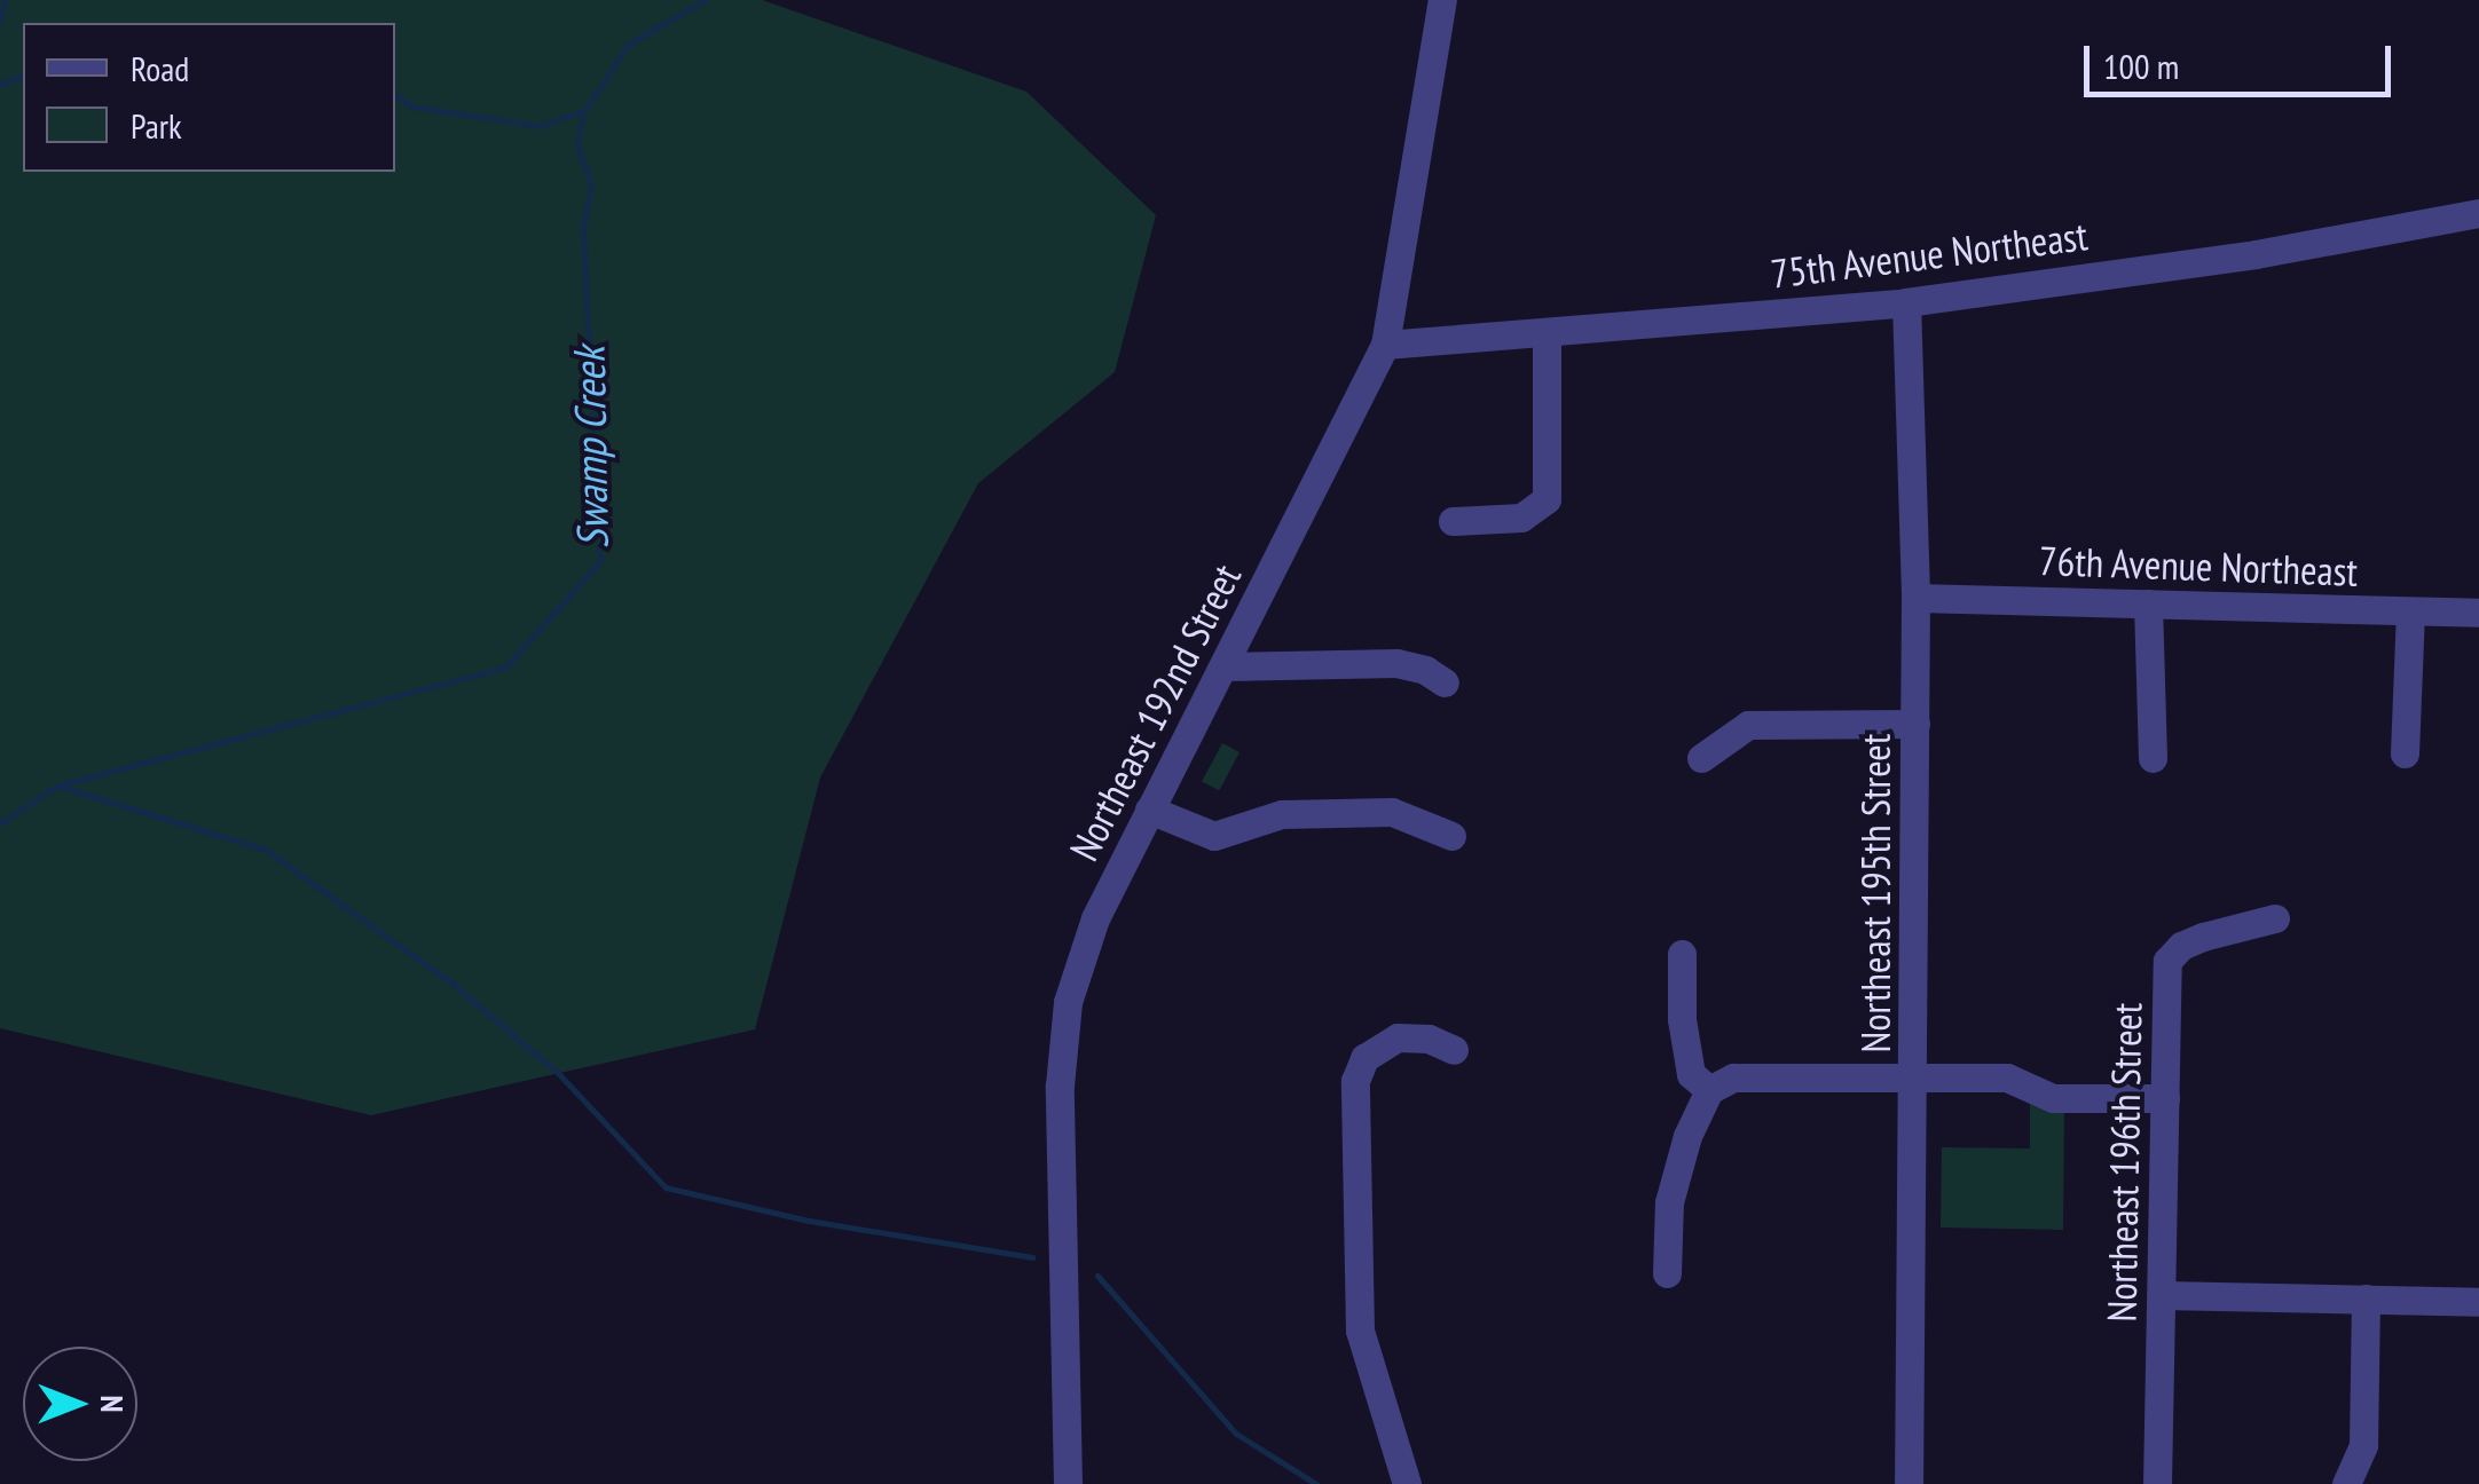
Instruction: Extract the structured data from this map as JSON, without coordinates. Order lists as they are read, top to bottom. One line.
{"streets":{"street":["75th Avenue Northeast","76th Avenue Northeast","Northeast 192nd Street","Northeast 195th Street","Northeast 196th Street"]},"crossings":[["75th Avenue Northeast","Northeast 192nd Street"],["75th Avenue Northeast","Northeast 195th Street"],["76th Avenue Northeast","Northeast 195th Street"]],"water":["Swamp Creek"],"legend":["Road","Park"],"scale_bar":"100 m","north":"right"}
